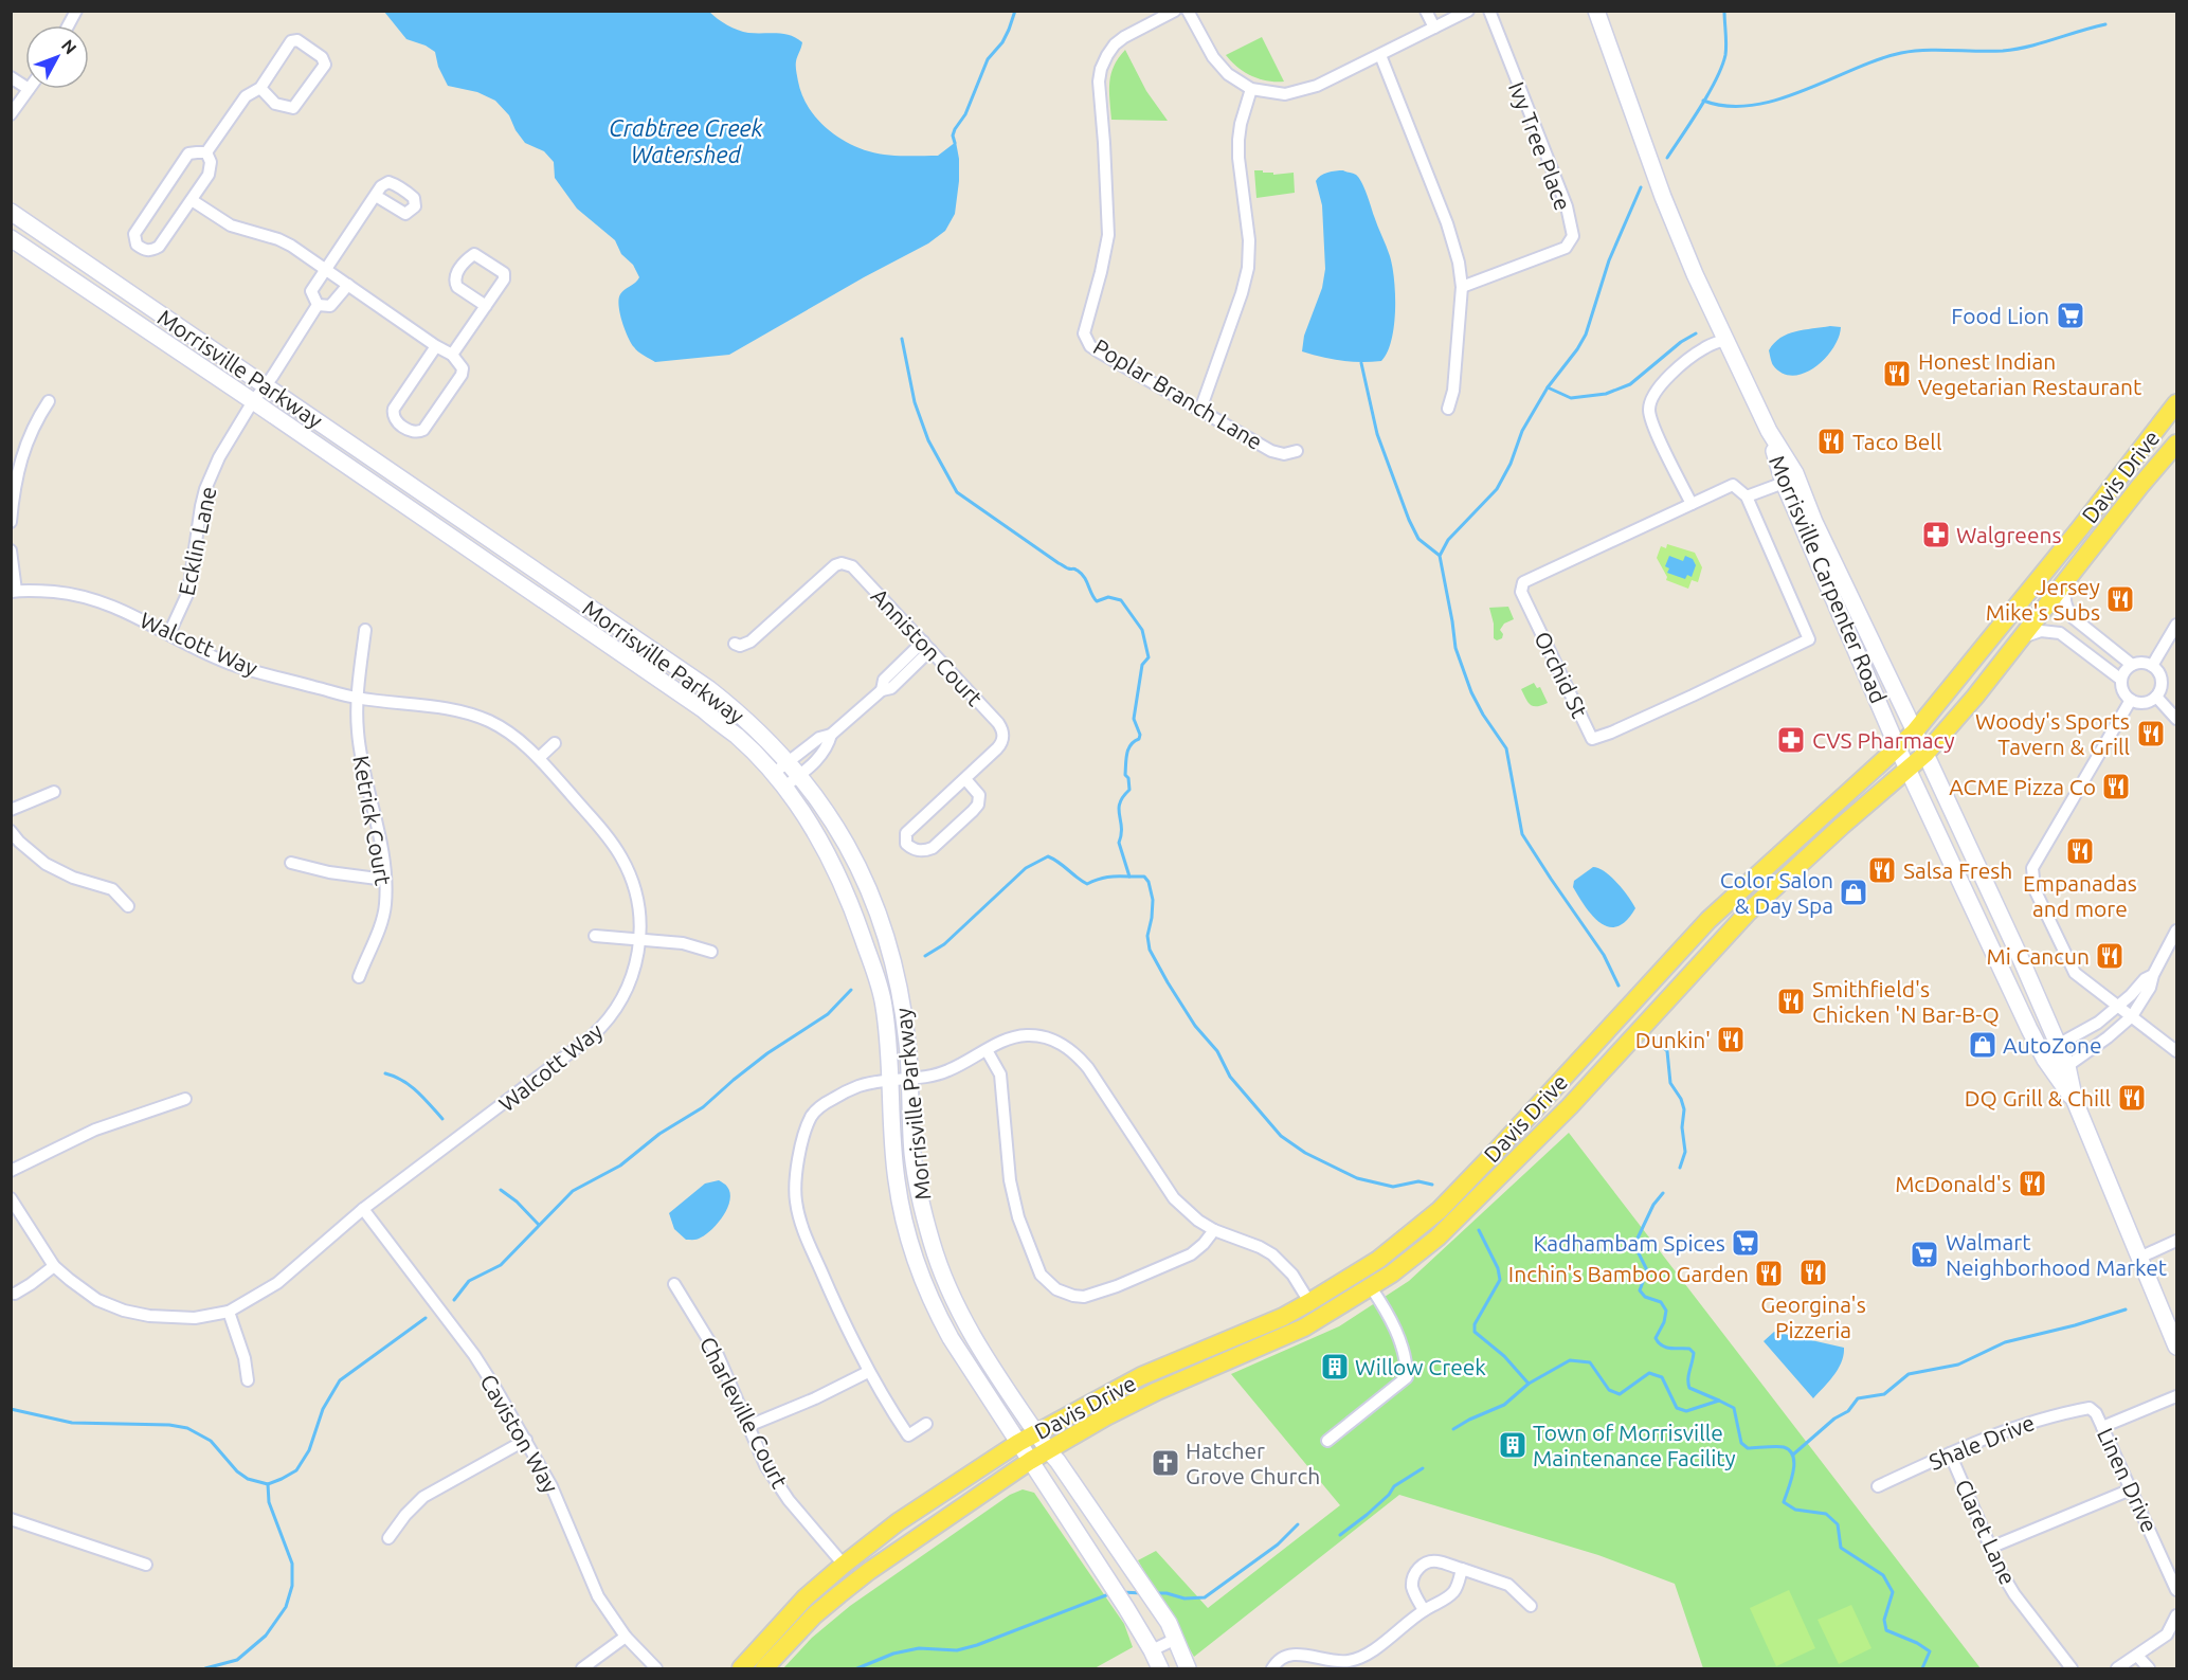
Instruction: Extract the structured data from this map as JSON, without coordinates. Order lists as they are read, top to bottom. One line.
{"streets":{"main road":["Morrisville Parkway","Davis Drive","Morrisville Carpenter Road"],"street":["Ivy Tree Place","Poplar Branch Lane","Ecklin Lane","Walcott Way","Anniston Court","Orchid St","Ketrick Court","Charleville Court","Caviston Way","Shale Drive","Linen Drive","Claret Lane"]},"crossings":[["Morrisville Parkway","Davis Drive"],["Morrisville Parkway","Ecklin Lane"],["Davis Drive","Morrisville Carpenter Road"],["Davis Drive","Charleville Court"],["Ecklin Lane","Walcott Way"],["Walcott Way","Ketrick Court"],["Walcott Way","Caviston Way"],["Shale Drive","Linen Drive"],["Shale Drive","Claret Lane"]],"water":["Crabtree Creek Watershed"],"places":{"supermarket":["Food Lion","Kadhambam Spices","Walmart Neighborhood Market"],"restaurant":["Honest Indian Vegetarian Restaurant","Taco Bell","Jersey Mike's Subs","Woody's Sports Tavern & Grill","ACME Pizza Co","Empanadas and more","Salsa Fresh","Mi Cancun","Smithfield's Chicken 'N Bar-B-Q","Dunkin'","DQ Grill & Chill","McDonald's","Georgina's Pizzeria","Inchin's Bamboo Garden"],"pharmacy":["Walgreens","CVS Pharmacy"],"shop":["Color Salon & Day Spa","AutoZone"],"building":["Willow Creek","Town of Morrisville Maintenance Facility"],"church":["Hatcher Grove Church"]},"north":"top right"}
